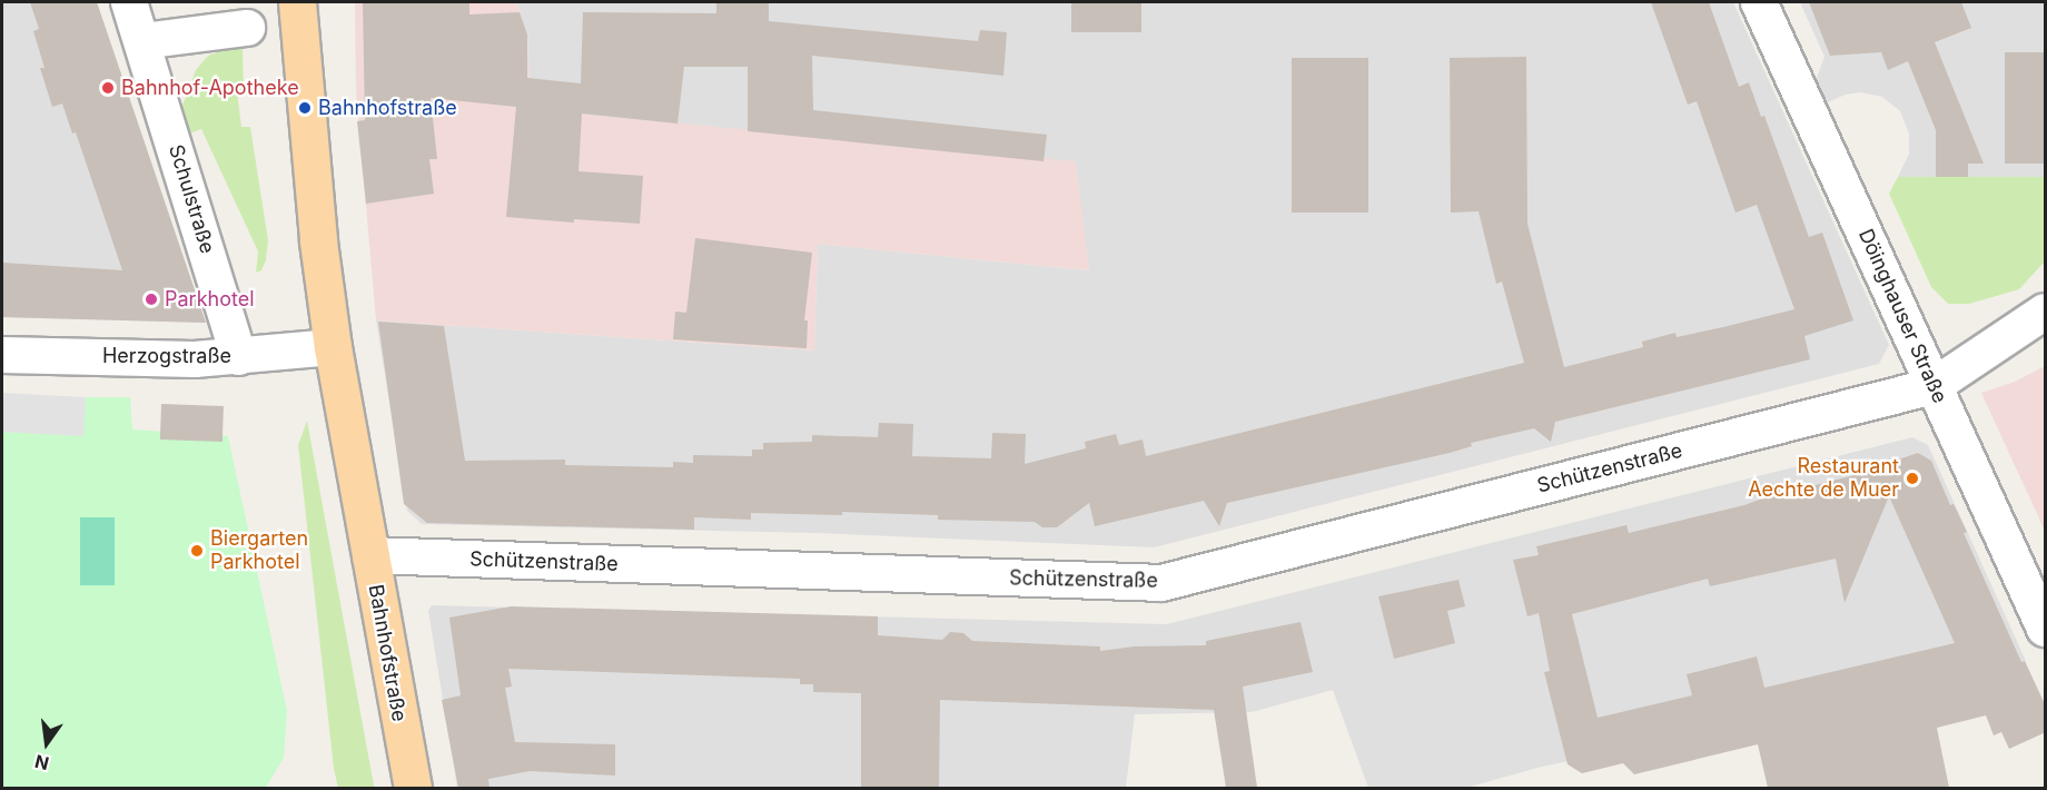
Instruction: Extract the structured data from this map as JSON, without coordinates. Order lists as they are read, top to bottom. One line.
{"streets":{"main road":["Bahnhofstraße"],"street":["Schulstraße","Döinghauser Straße","Herzogstraße","Schützenstraße"]},"crossings":[["Schulstraße","Herzogstraße"],["Döinghauser Straße","Schützenstraße"],["Herzogstraße","Bahnhofstraße"],["Schützenstraße","Bahnhofstraße"]],"places":["Bahnhof-Apotheke","Bahnhofstraße","Parkhotel","Restaurant Aechte de Muer","Biergarten Parkhotel"],"north":"bottom"}
